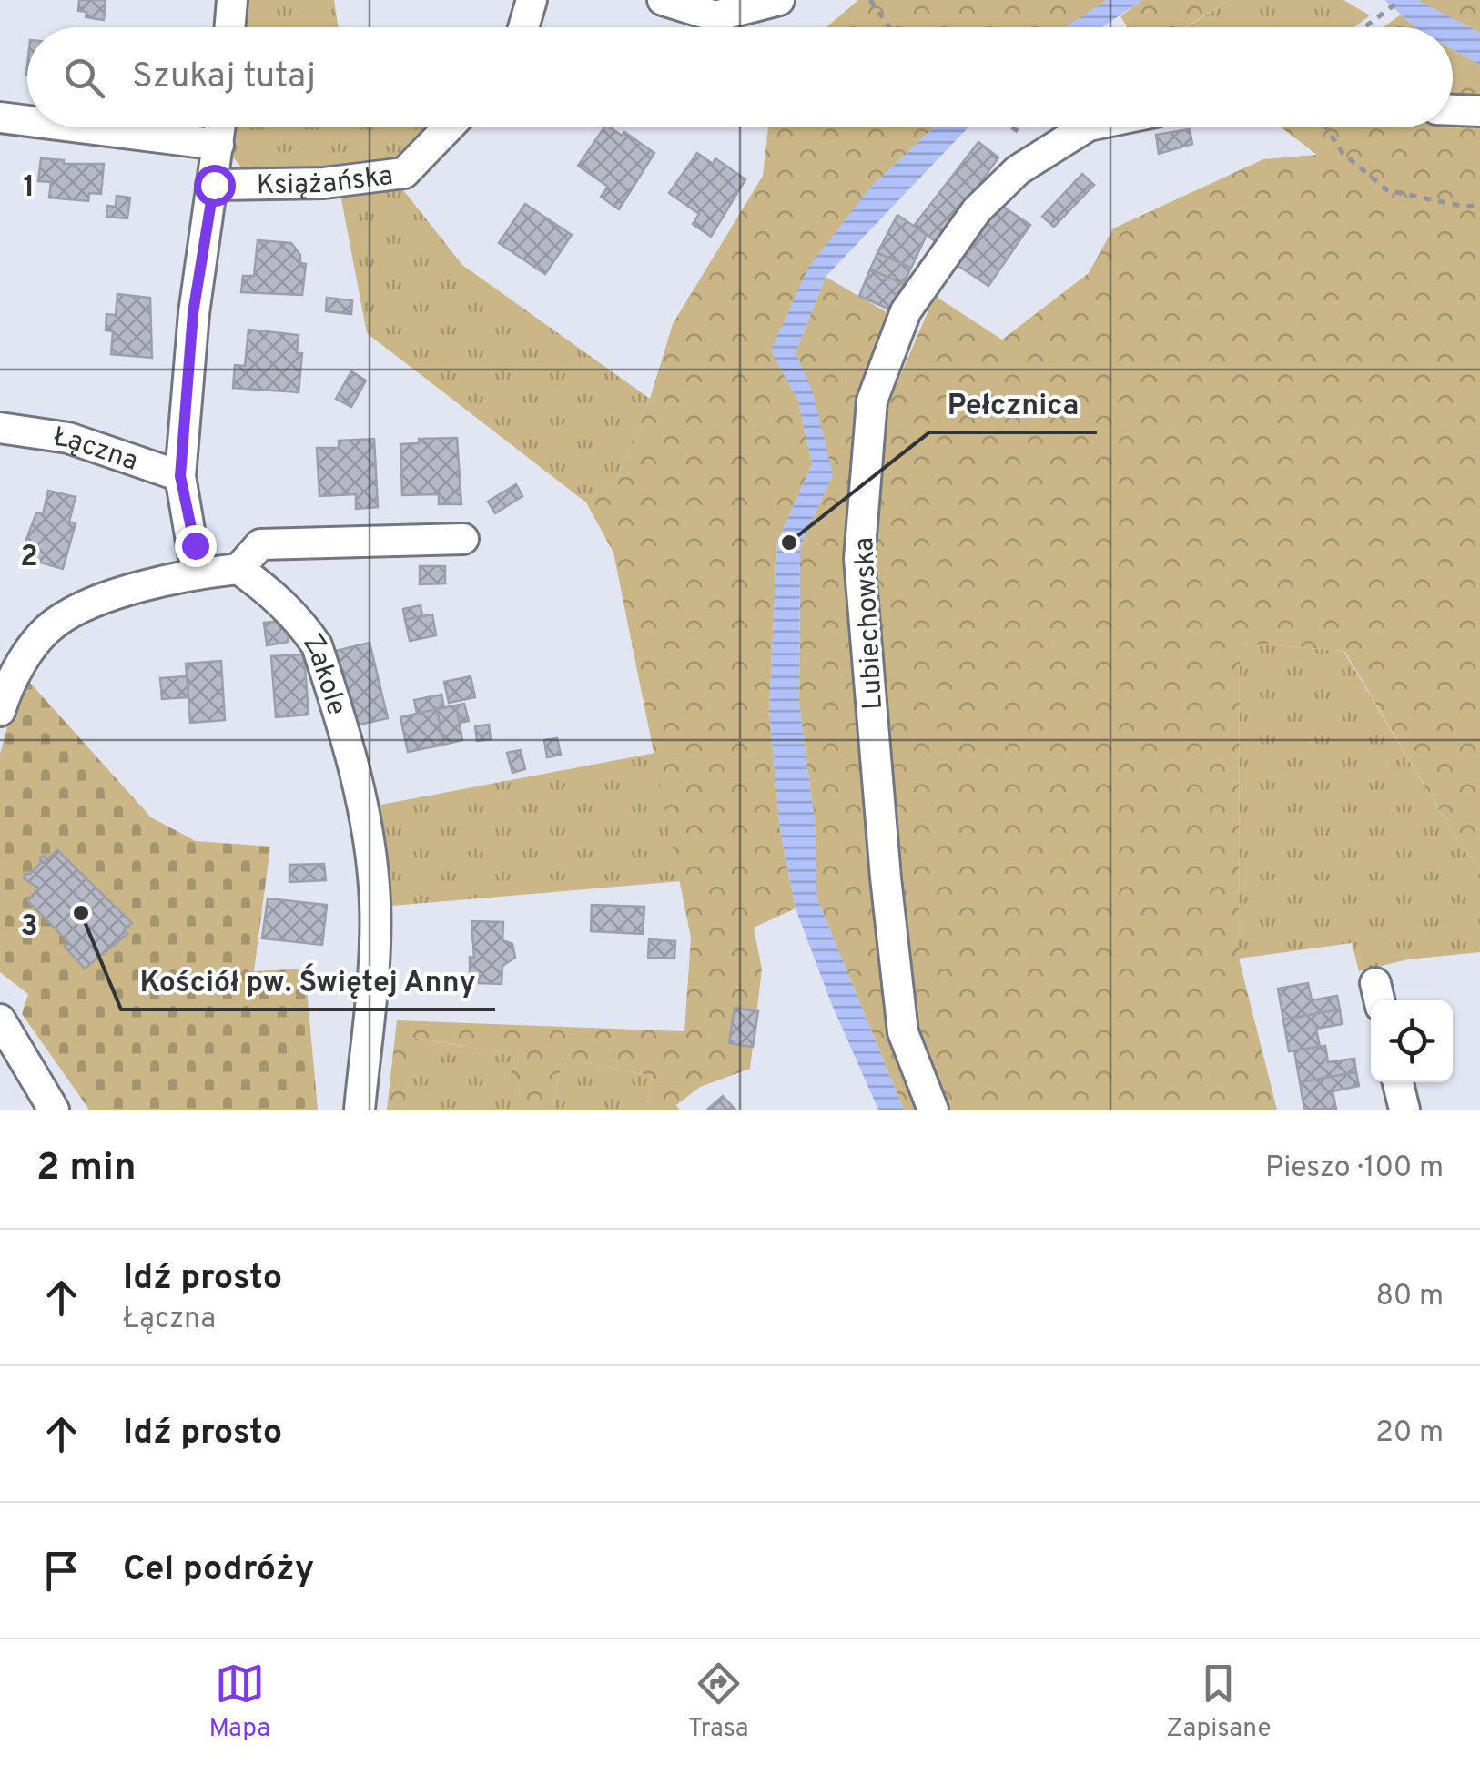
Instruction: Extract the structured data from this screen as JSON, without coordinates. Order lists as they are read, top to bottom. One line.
{"streets":{"street":["Książańska","Łączna","Lubiechowska","Zakole"]},"places":["Pełcznica","Kościół pw. Świętej Anny"],"page":{"search":"Szukaj tutaj","heading":["2 min","Pieszo · 100 m"],"list":[["Idź prosto","Łączna","80 m"],["Idź prosto","20 m"],"Cel podróży"],"nav":["Mapa","Trasa","Zapisane"]},"grid":{"rows":["1","2","3"]}}
